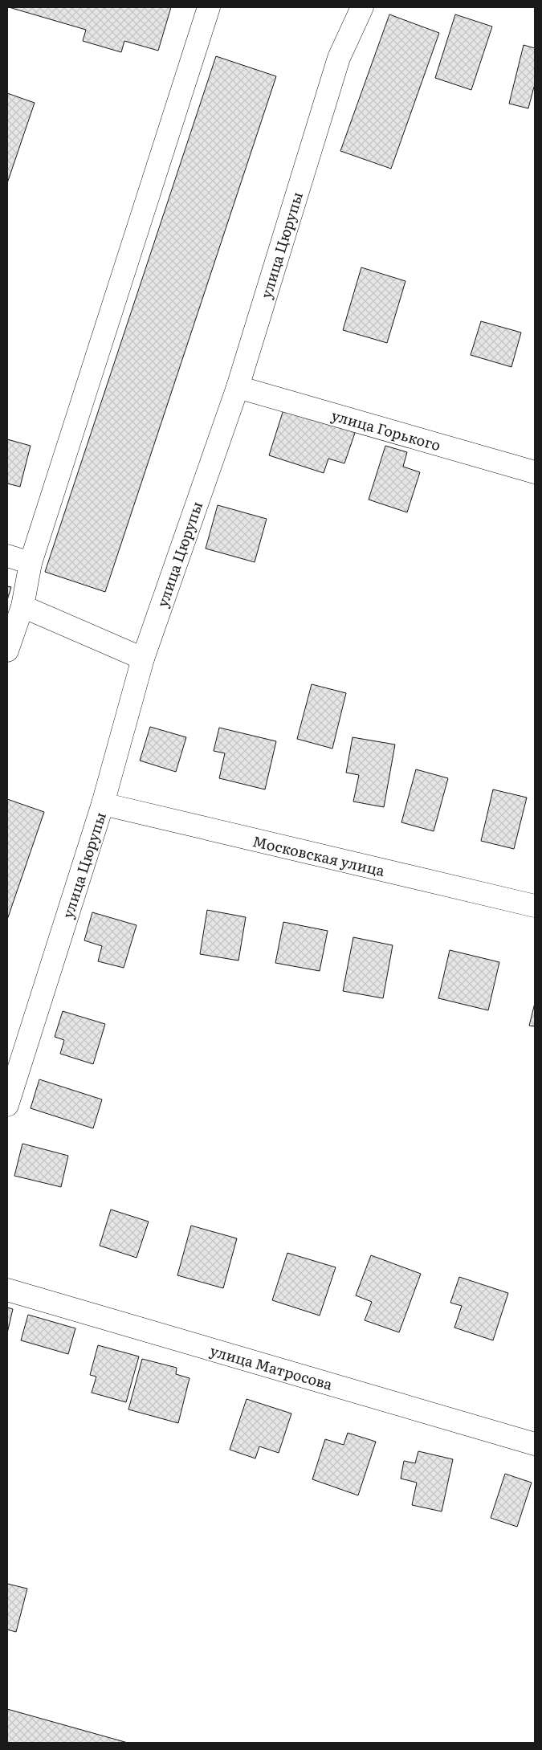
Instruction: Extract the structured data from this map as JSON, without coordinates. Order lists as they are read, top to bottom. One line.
{"streets":{"street":["улица Цюрупы","улица Горького","Московская улица","улица Матросова"]},"crossings":[["улица Цюрупы","улица Горького"],["улица Цюрупы","Московская улица"]]}
